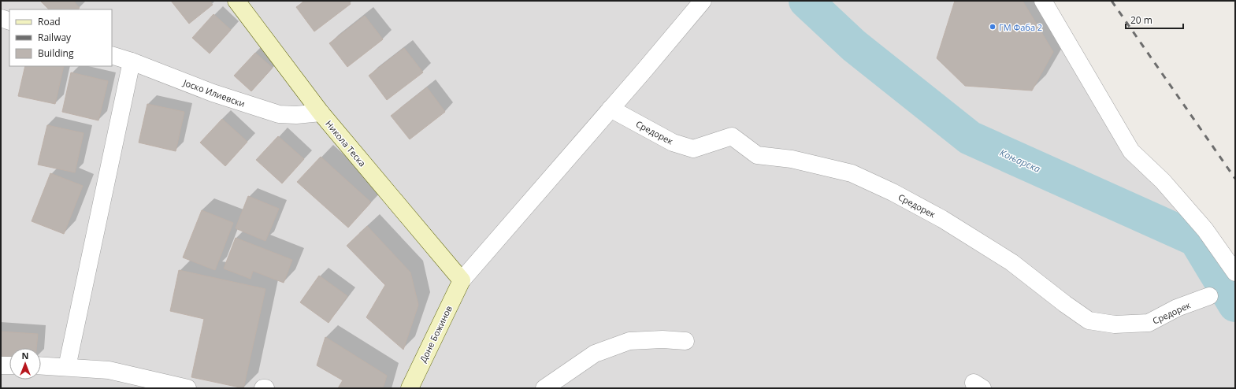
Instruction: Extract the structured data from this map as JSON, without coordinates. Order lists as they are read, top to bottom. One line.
{"streets":{"main road":["Никола Теска","Доне Божинов"],"street":["Јоско Илиевски","Средорек"]},"crossings":[["Јоско Илиевски","Никола Теска"],["Никола Теска","Доне Божинов"]],"water":["Коњарска"],"places":["ГМ Фаба 2"],"legend":["Road","Railway","Building"],"scale_bar":"20 m","north":"top"}
